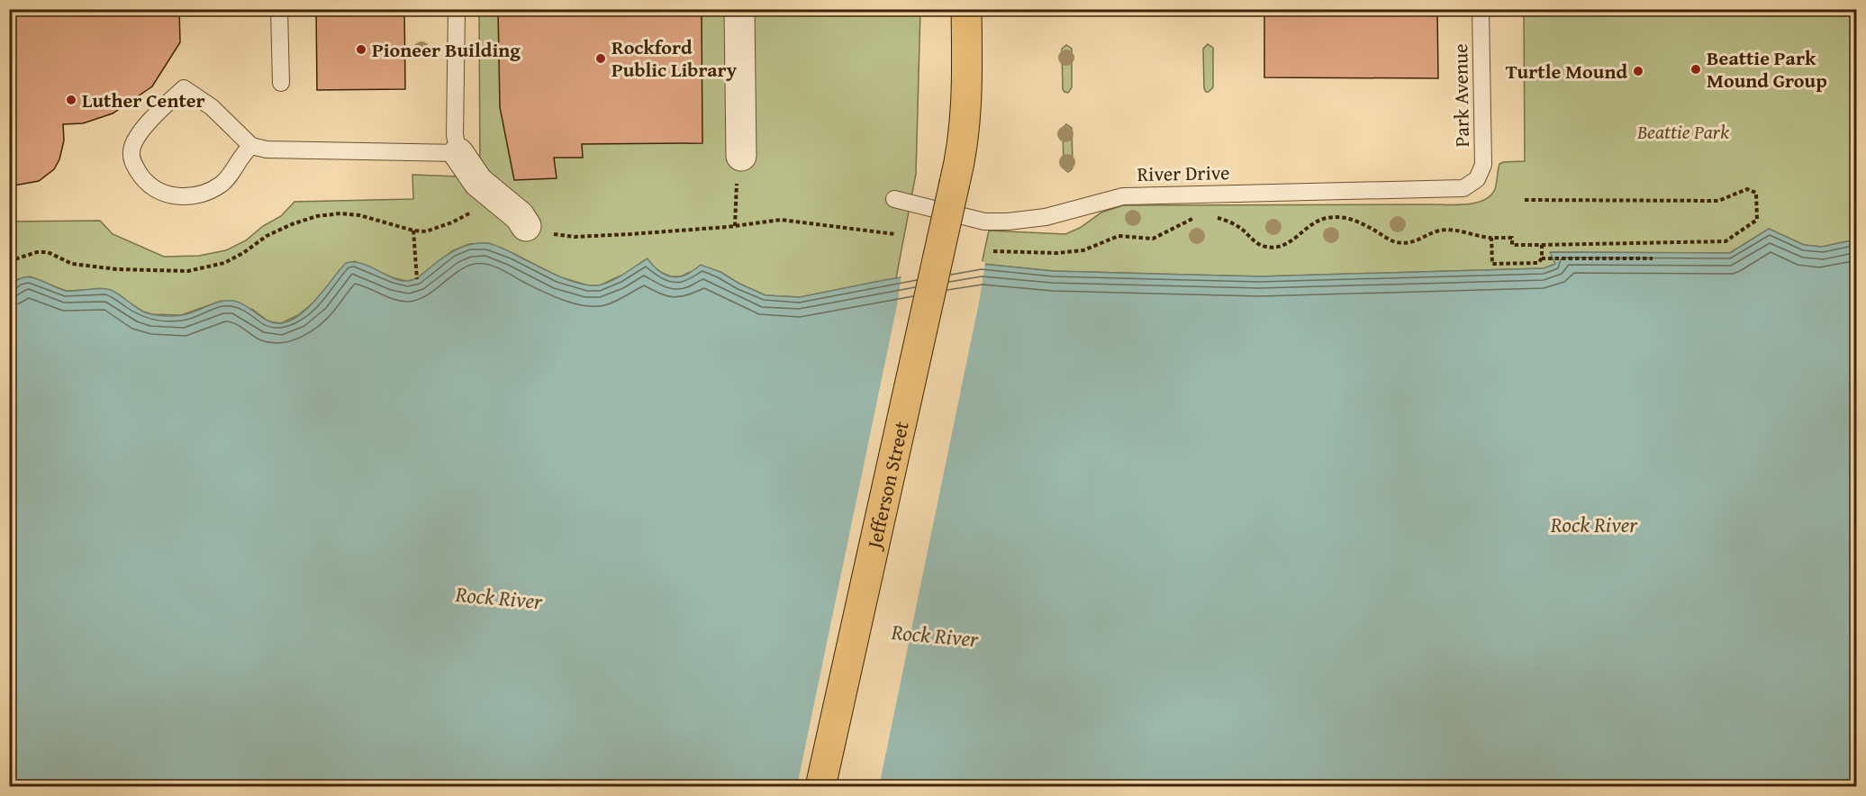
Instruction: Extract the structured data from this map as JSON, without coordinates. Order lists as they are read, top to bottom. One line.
{"streets":{"main road":["Jefferson Street"],"lane":["Park Avenue","River Drive"]},"crossings":[["Park Avenue","River Drive"]],"water":["Rock River"],"parks":["Beattie Park"],"places":["Pioneer Building","Rockford Public Library","Beattie Park Mound Group","Turtle Mound","Luther Center"]}
